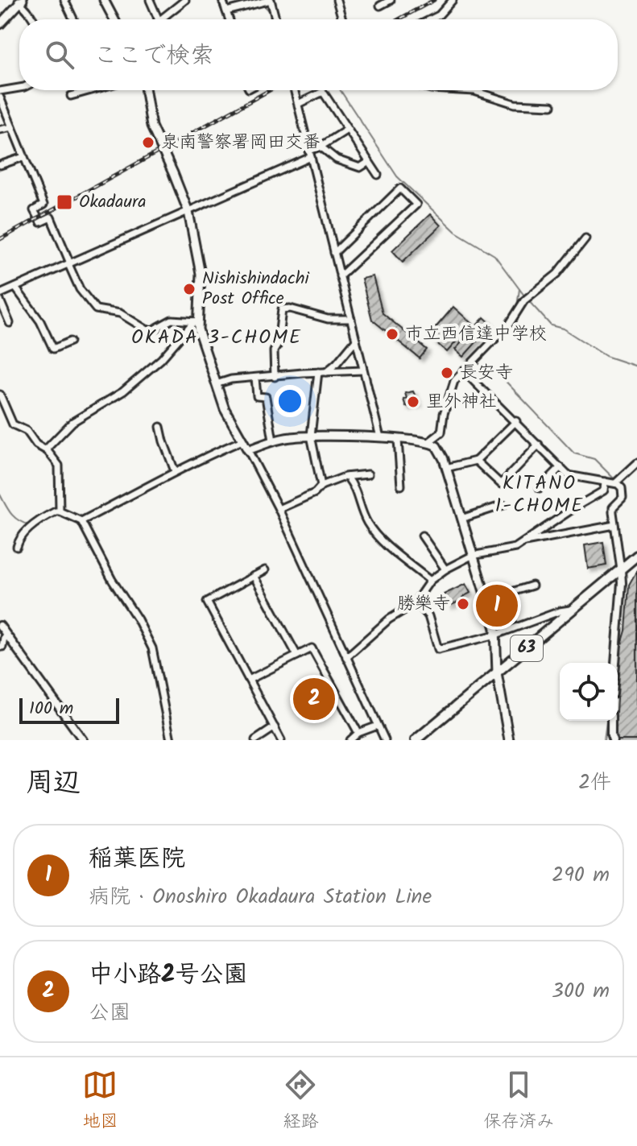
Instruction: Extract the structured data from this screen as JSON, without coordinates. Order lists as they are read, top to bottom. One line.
{"streets":{"main road":["63"]},"districts":["OKADA 3-CHOME","KITANO 1-CHOME"],"places":{"other":["泉南警察署岡田交番","Nishishindachi Post Office","市立西信達中学校","長安寺","里外神社","勝樂寺"],"transit":["Okadaura"]},"scale_bar":"100 m","page":{"search":"ここで検索","pins":["1","2"],"scale":"100 m","heading":["周辺","2件"],"list":[{"mark":"1","name":"稲葉医院","note":"病院 · Onoshiro Okadaura Station Line","value":"290 m"},{"mark":"2","name":"中小路2号公園","note":"公園","value":"300 m"}],"nav":["地図","経路","保存済み"]}}
